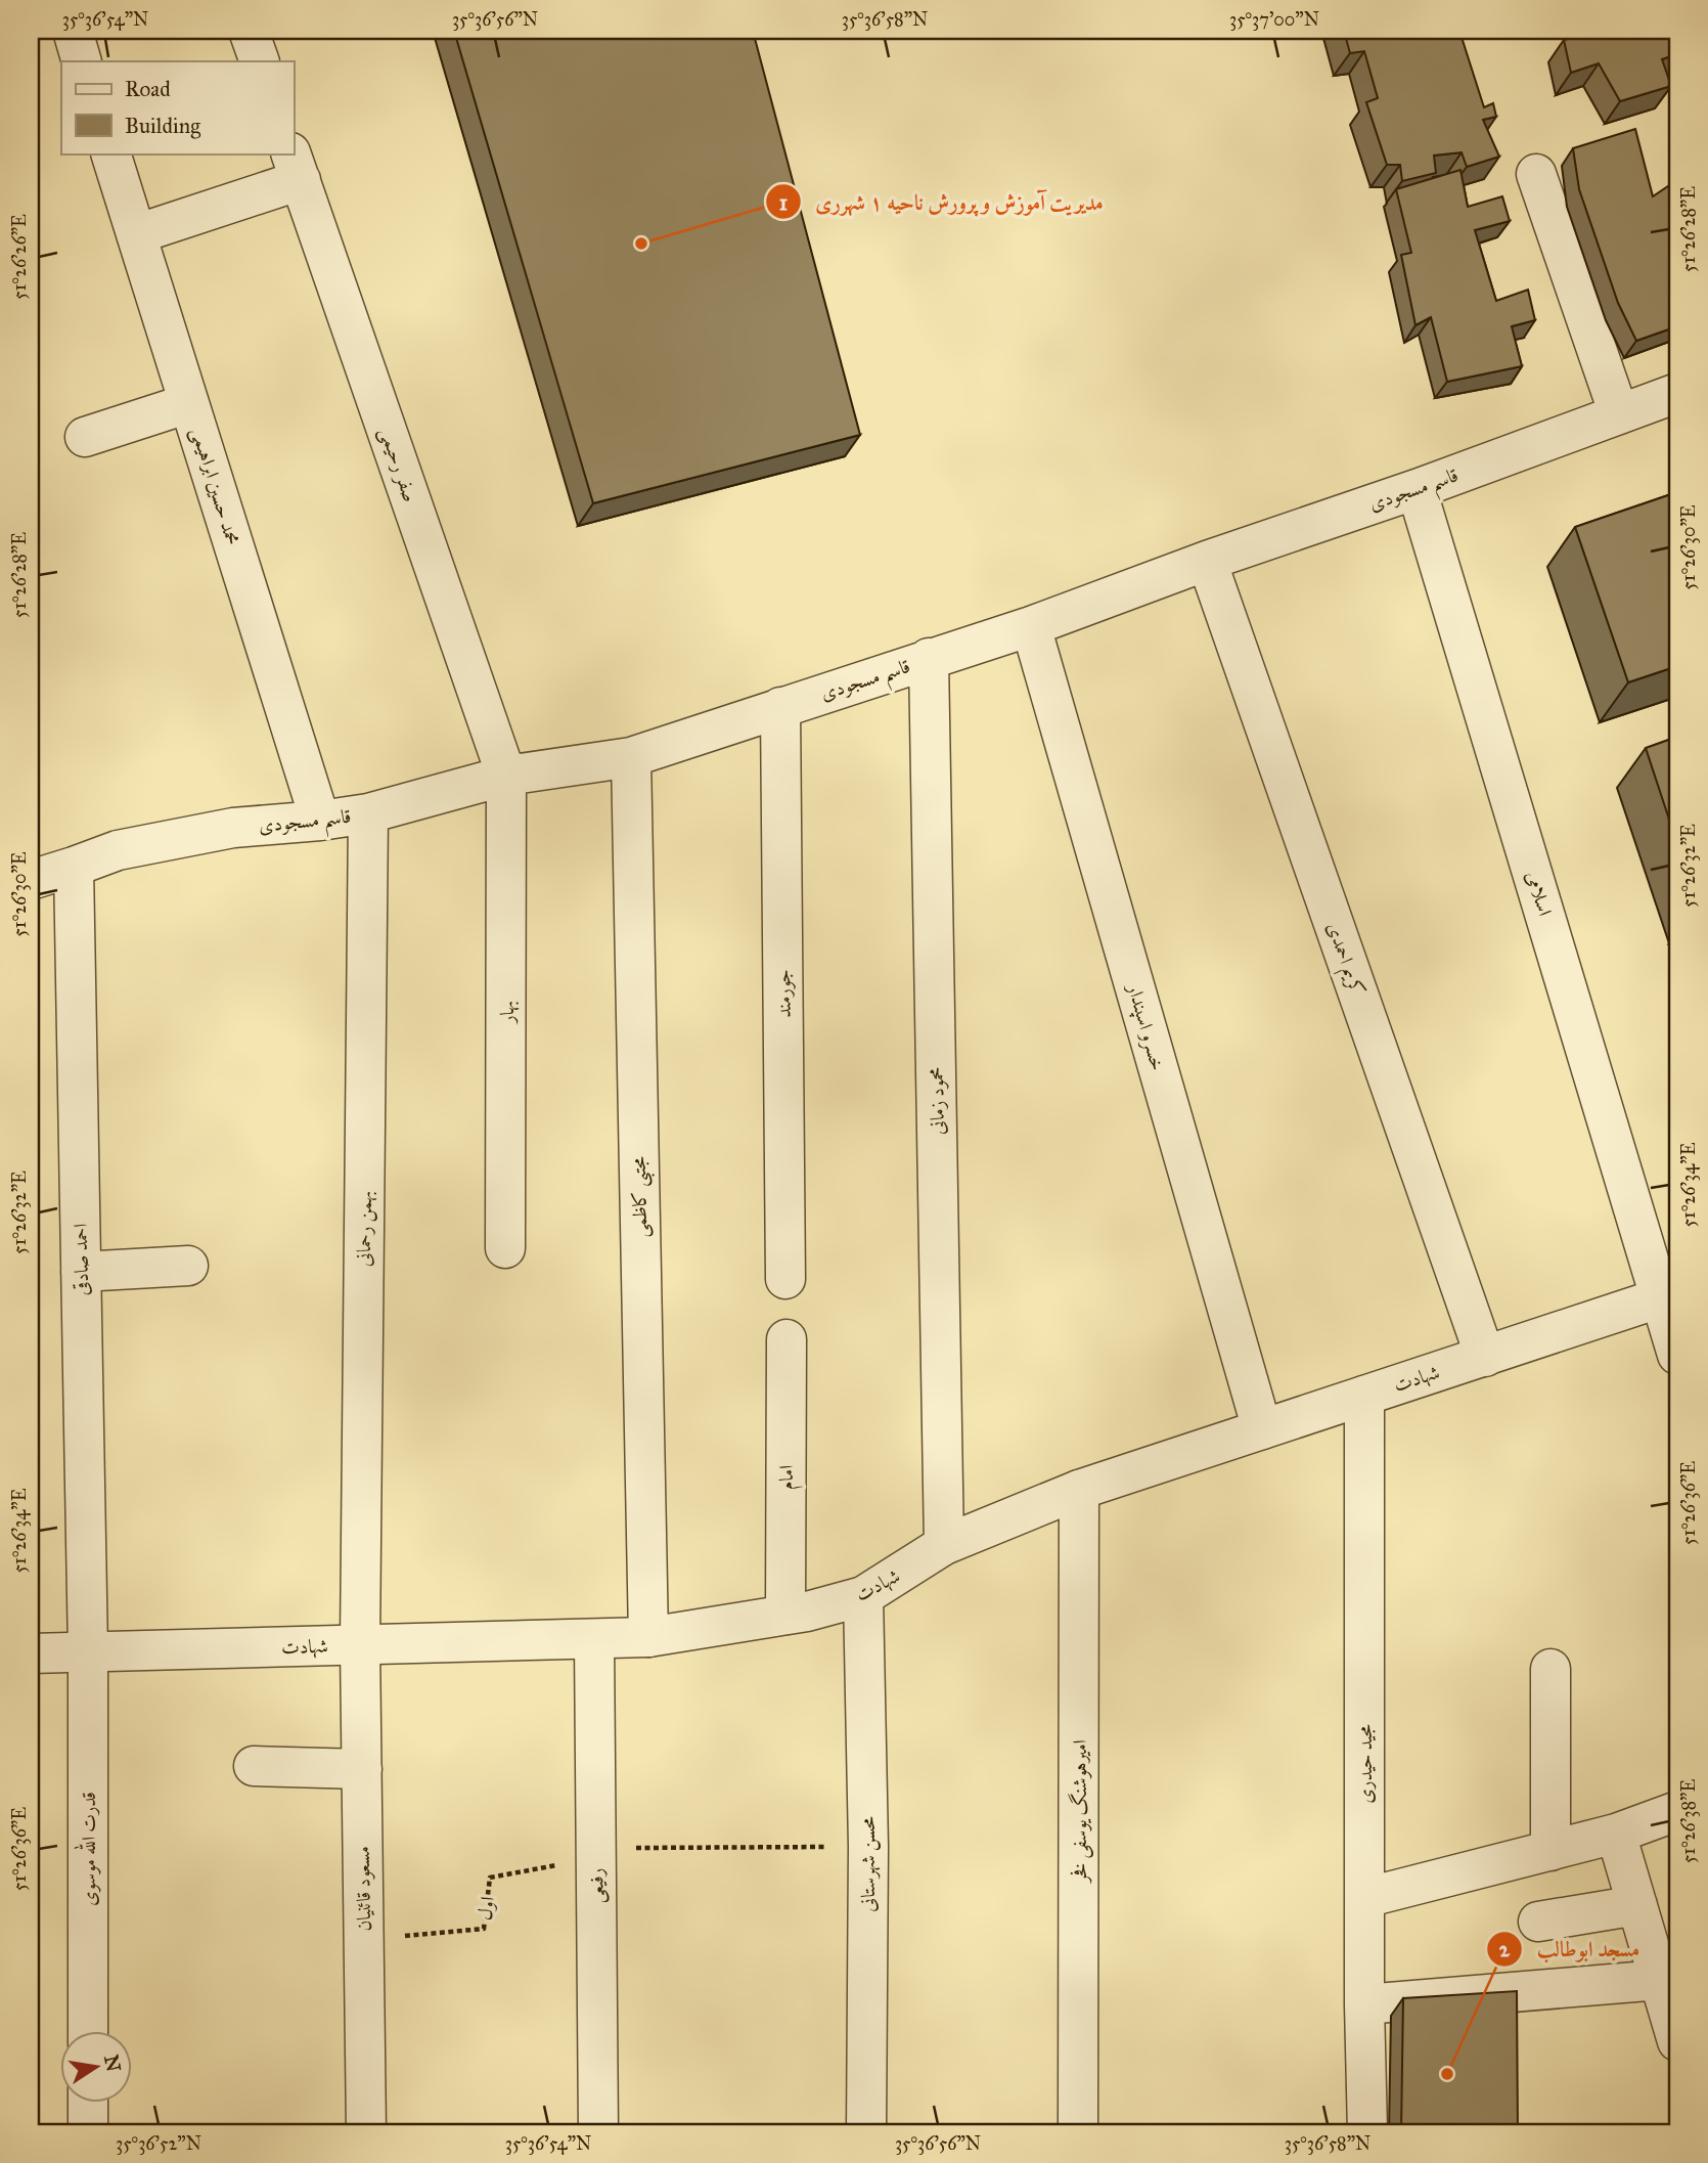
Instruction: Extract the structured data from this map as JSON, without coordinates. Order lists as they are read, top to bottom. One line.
{"streets":{"street":["صفر رحیمی","محمد حسین ابراهیمی","قاسم مسجودی","اسلامی","کریم احمدی","جورمند","بهار","خسرو اسپندار","محمود زمانی","مجتبی کاظمی","بهمن رحمانی","احمد صادقی","شهادت","امام","مجید حیدری","امیرهوشنگ یوسفی فخر","قدرت الله موسوی","محسن شهرستانی","رفیعی","مسعود قائنیان"],"path":["اول"]},"crossings":[["صفر رحیمی","قاسم مسجودی"],["صفر رحیمی","بهار"],["محمد حسین ابراهیمی","قاسم مسجودی"],["قاسم مسجودی","اسلامی"],["قاسم مسجودی","کریم احمدی"],["قاسم مسجودی","جورمند"],["قاسم مسجودی","بهار"],["قاسم مسجودی","خسرو اسپندار"],["قاسم مسجودی","محمود زمانی"],["قاسم مسجودی","مجتبی کاظمی"],["قاسم مسجودی","بهمن رحمانی"],["قاسم مسجودی","احمد صادقی"],["اسلامی","شهادت"],["کریم احمدی","شهادت"],["خسرو اسپندار","شهادت"],["محمود زمانی","شهادت"],["مجتبی کاظمی","شهادت"],["بهمن رحمانی","شهادت"],["بهمن رحمانی","مسعود قائنیان"],["احمد صادقی","شهادت"],["احمد صادقی","قدرت الله موسوی"],["شهادت","امام"],["شهادت","مجید حیدری"],["شهادت","امیرهوشنگ یوسفی فخر"],["شهادت","قدرت الله موسوی"],["شهادت","محسن شهرستانی"],["شهادت","رفیعی"],["شهادت","مسعود قائنیان"],["رفیعی","اول"],["مسعود قائنیان","اول"]],"places":["مدیریت آموزش و پرورش ناحیه ۱ شهرری","مسجد ابوطالب"],"legend":["Road","Building"],"north":"right","coordinates":["35°36'54\"N","35°36'56\"N","35°36'58\"N","35°37'00\"N","51°26'28\"E","51°26'26\"E","51°26'30\"E","51°26'32\"E","51°26'34\"E","51°26'36\"E","51°26'38\"E","35°36'52\"N"]}
